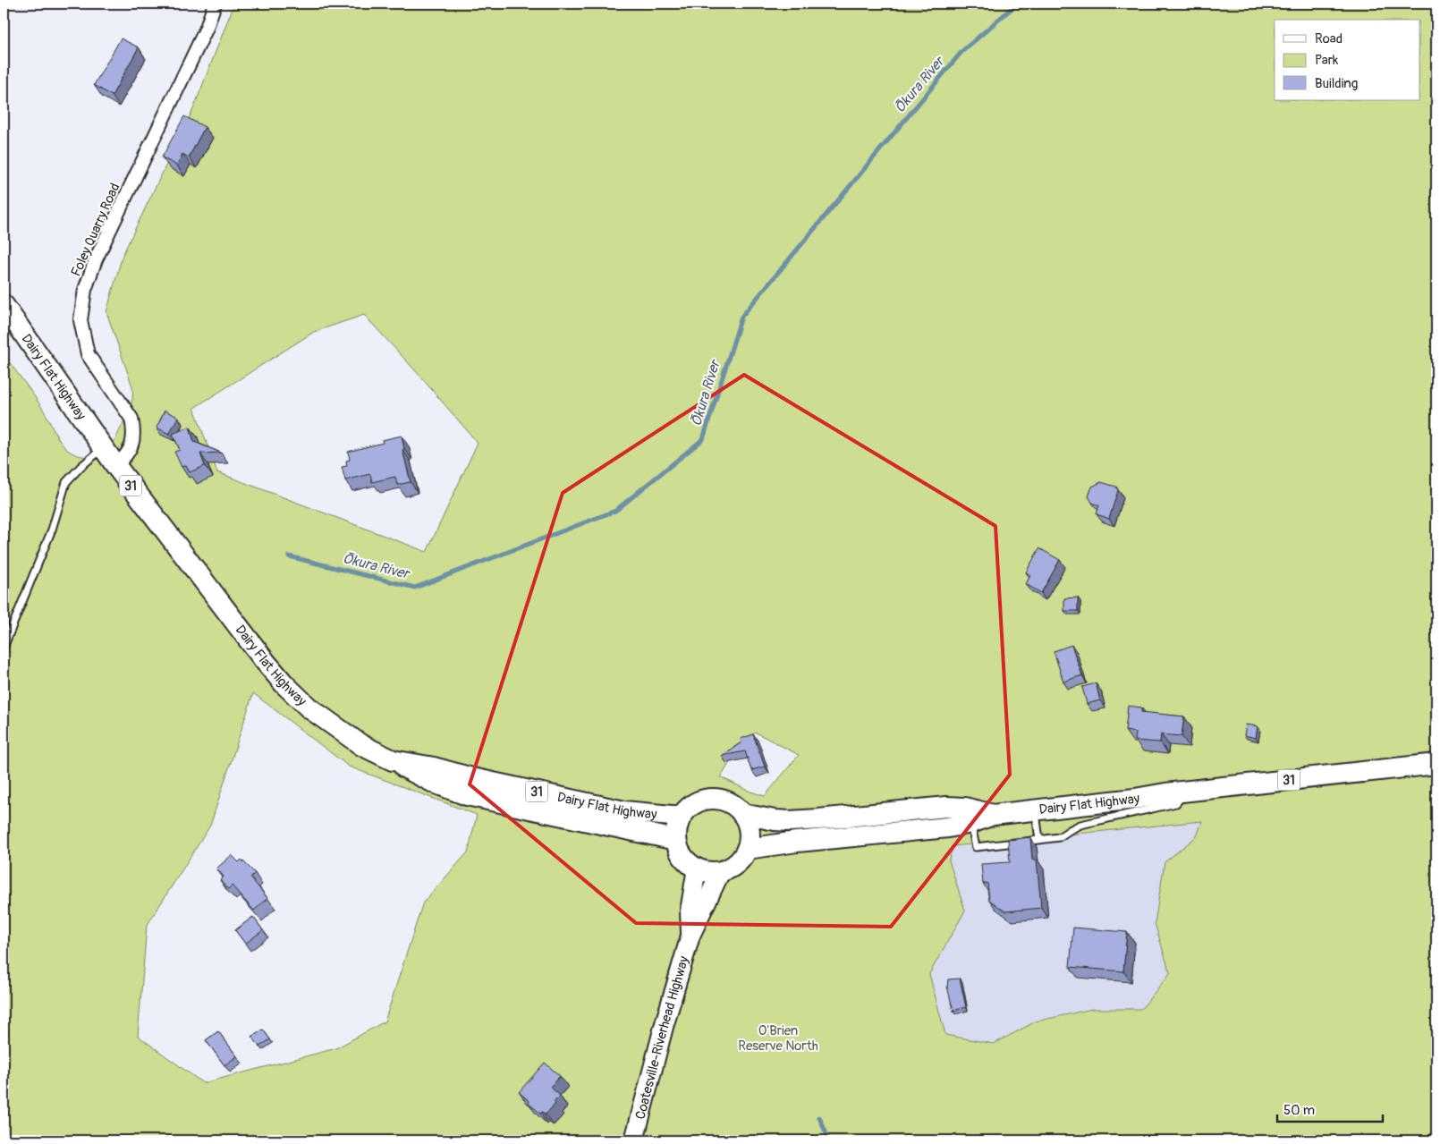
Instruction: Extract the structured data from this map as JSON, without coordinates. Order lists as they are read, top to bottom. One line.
{"streets":{"main road":["Dairy Flat Highway","31","Coatesville-Riverhead Highway"],"street":["Foley Quarry Road"]},"crossings":[["Foley Quarry Road","Dairy Flat Highway"],["Dairy Flat Highway","Coatesville-Riverhead Highway"]],"water":["Ōkura River"],"parks":["O'Brien Reserve North"],"legend":["Road","Park","Building"],"scale_bar":"50 m"}
